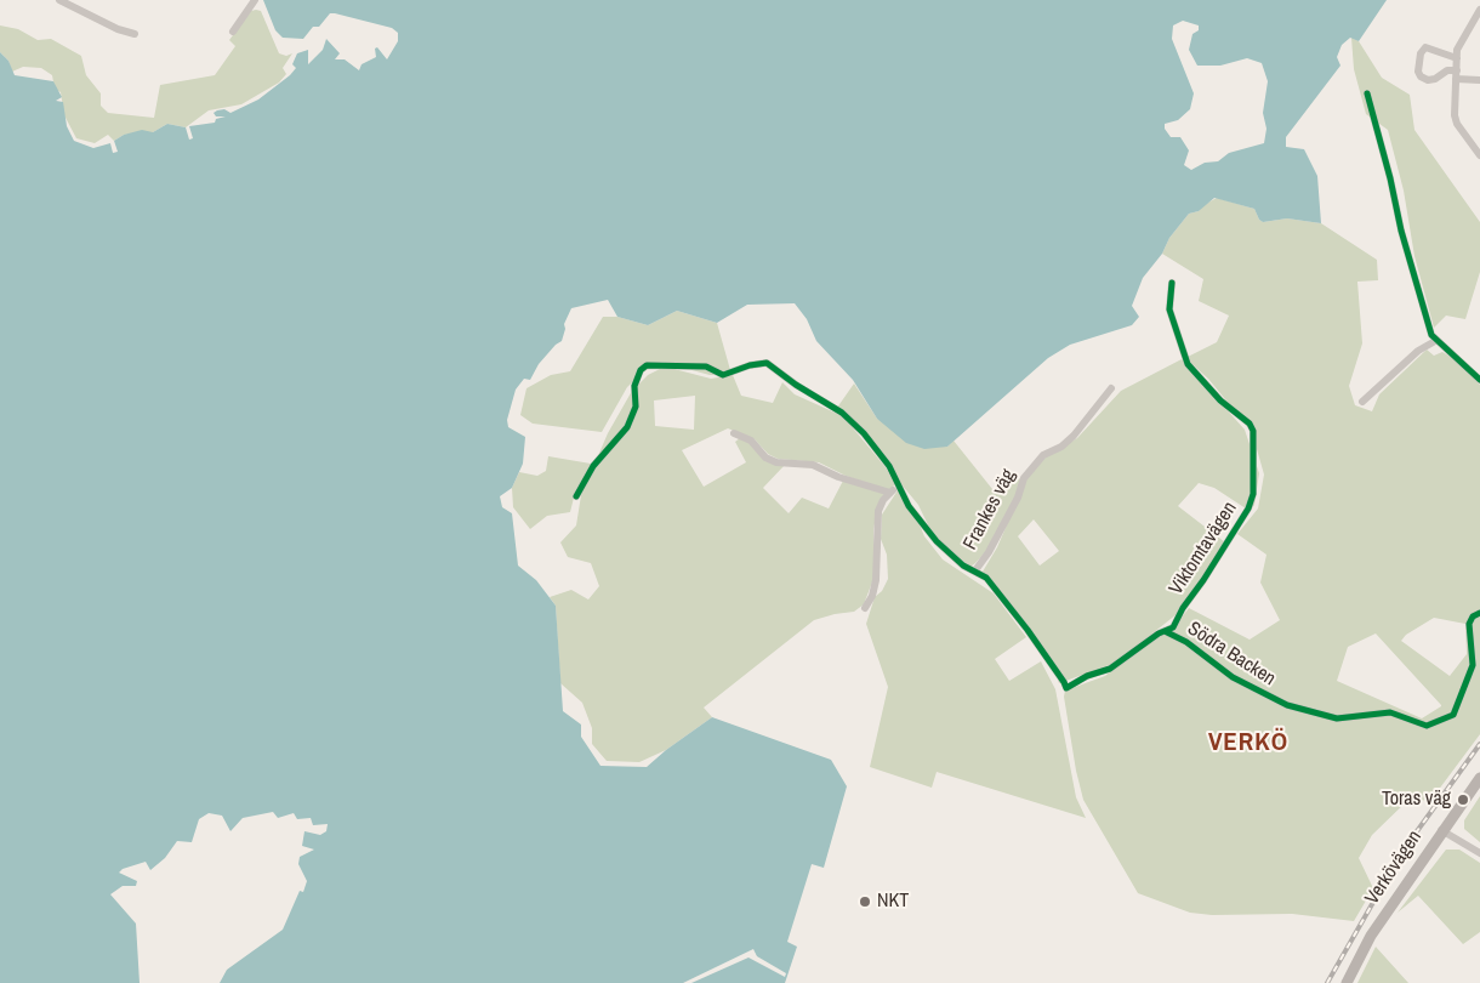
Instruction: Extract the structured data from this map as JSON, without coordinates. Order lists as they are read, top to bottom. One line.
{"streets":{"main road":["Verkövägen"],"street":["Frankes väg","Viktomtavägen","Södra Backen"]},"crossings":[["Frankes väg","Viktomtavägen"],["Viktomtavägen","Södra Backen"]],"districts":["VERKÖ"],"places":["Toras väg","NKT"]}
